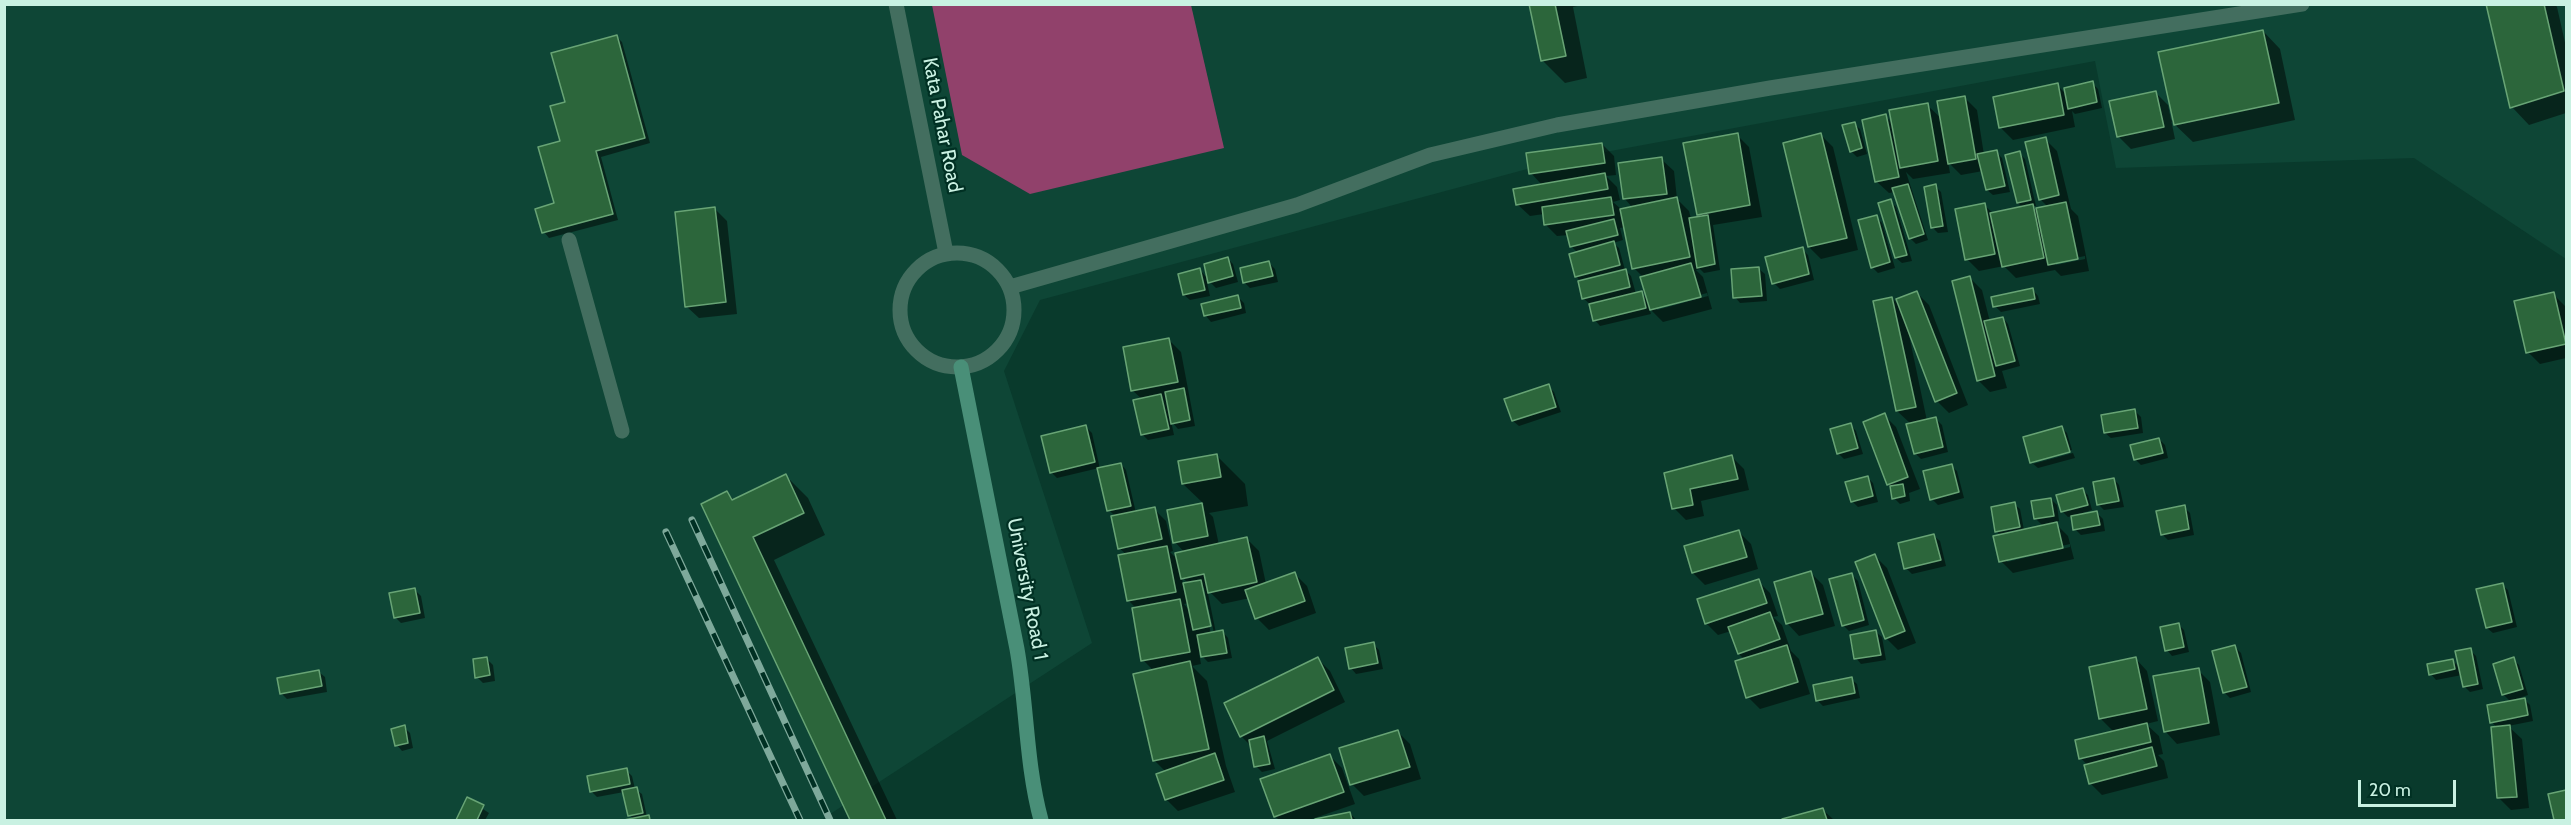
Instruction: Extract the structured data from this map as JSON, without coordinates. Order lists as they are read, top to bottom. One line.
{"streets":{"main road":["University Road 1"],"street":["Kata Pahar Road"]},"crossings":[["Kata Pahar Road","University Road 1"]],"scale_bar":"20 m"}
